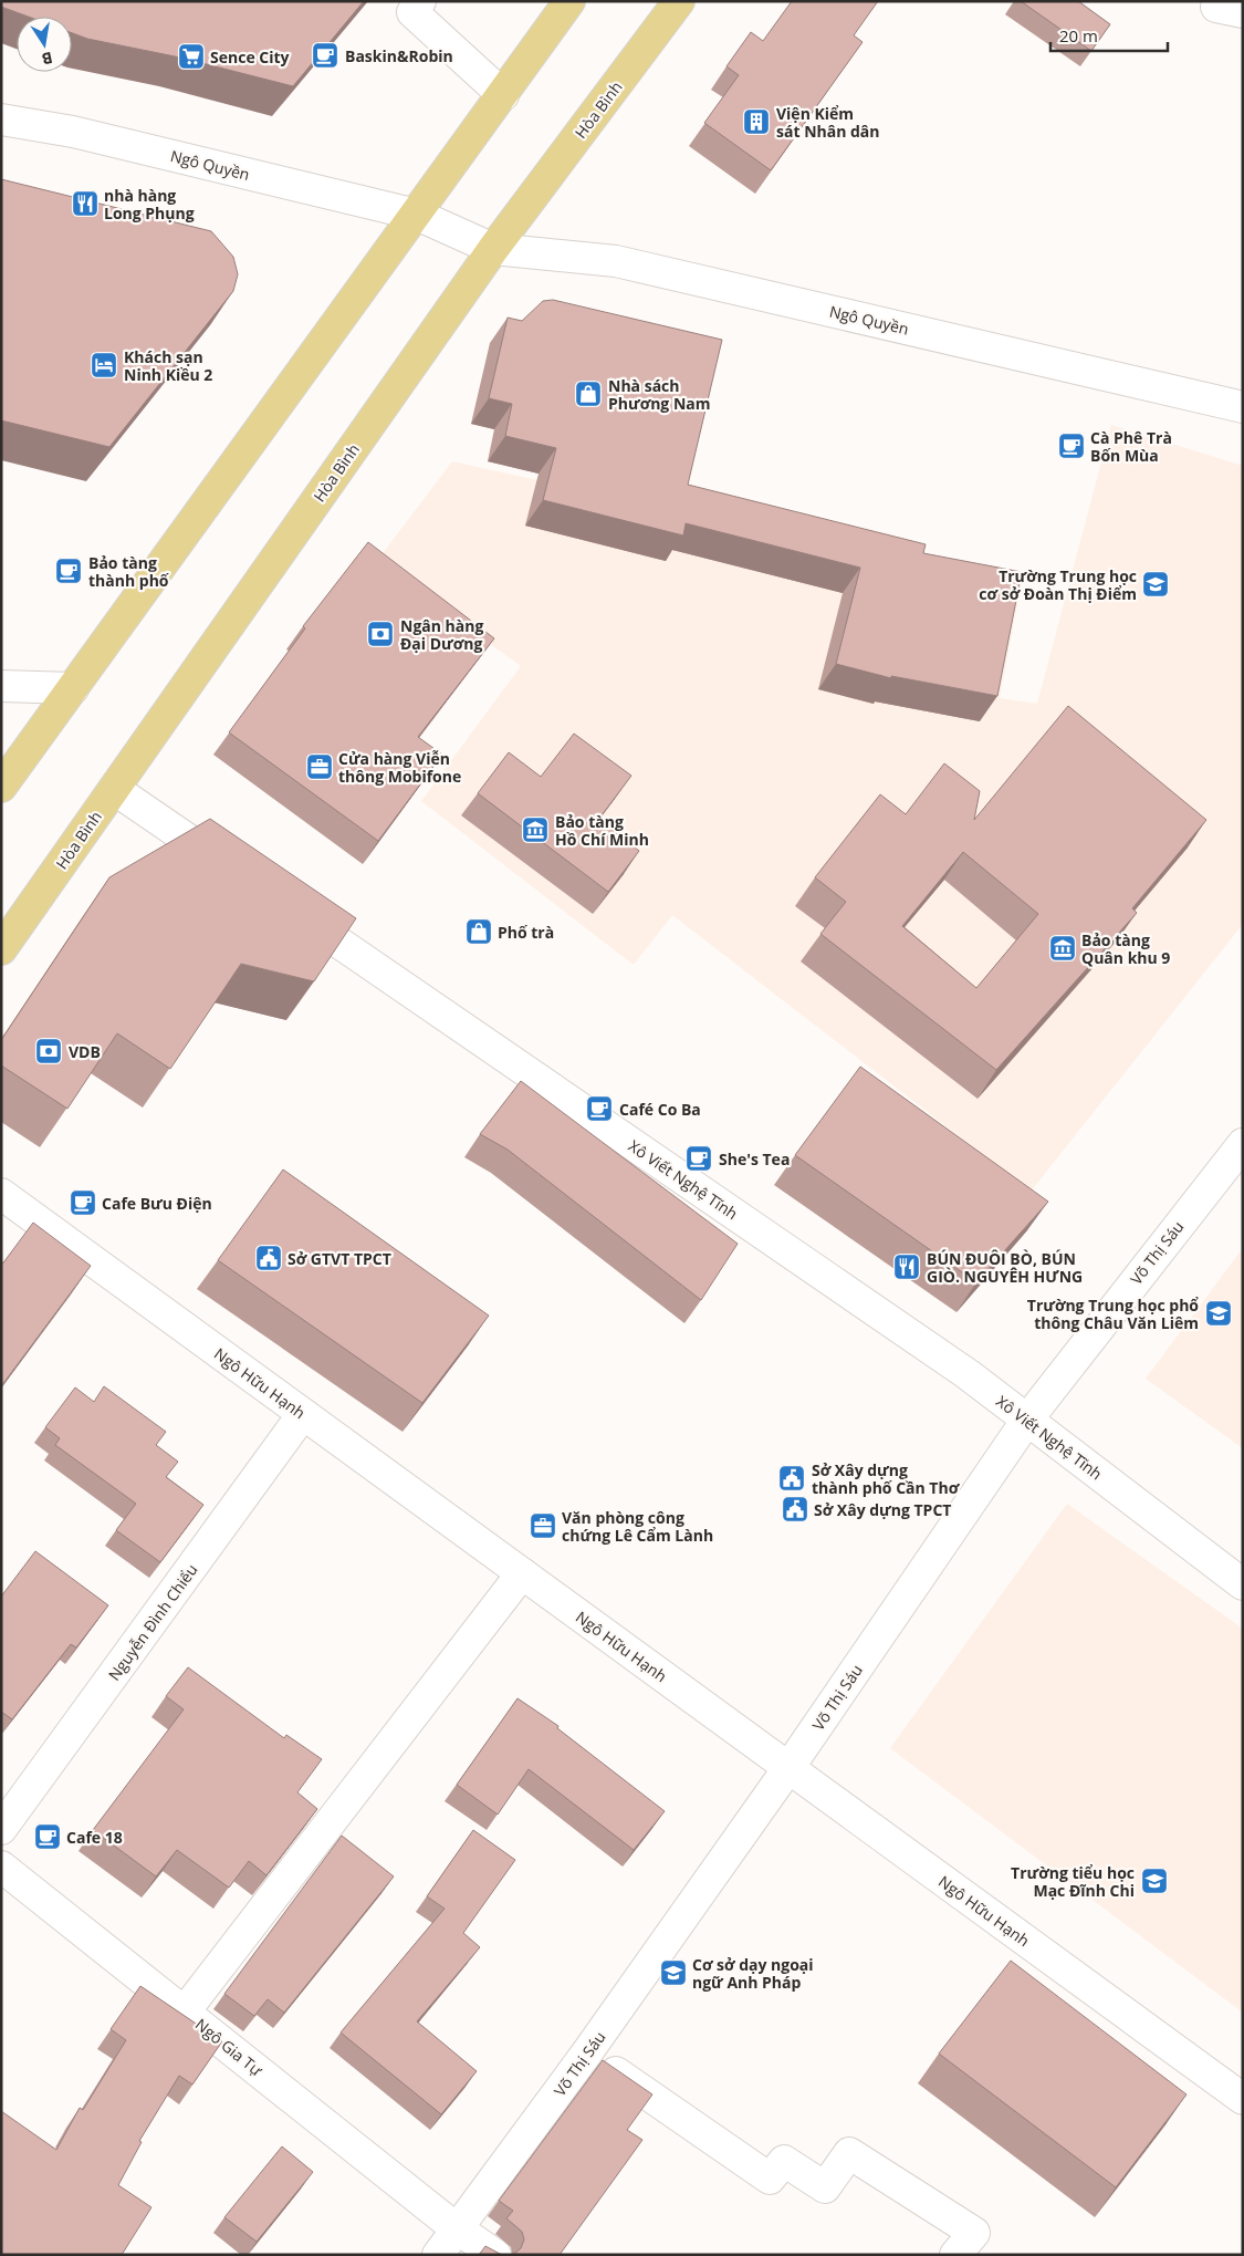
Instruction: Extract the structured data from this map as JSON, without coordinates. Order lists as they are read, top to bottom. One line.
{"streets":{"main road":["Hòa Bình"],"street":["Ngô Quyền","Xô Viết Nghệ Tĩnh","Võ Thị Sáu","Ngô Hữu Hạnh","Nguyễn Đình Chiểu","Ngô Gia Tự"]},"crossings":[["Hòa Bình","Ngô Quyền"],["Xô Viết Nghệ Tĩnh","Võ Thị Sáu"],["Võ Thị Sáu","Ngô Hữu Hạnh"],["Võ Thị Sáu","Ngô Gia Tự"],["Ngô Hữu Hạnh","Nguyễn Đình Chiểu"]],"places":{"cafe":["Baskin&Robin","Cà Phê Trà Bốn Mùa","Bảo tàng thành phố","Café Co Ba","She's Tea","Cafe Bưu Điện","Cafe 18"],"supermarket":["Sence City"],"building":["Viện Kiểm sát Nhân dân"],"restaurant":["nhà hàng Long Phụng","BÚN ĐUÔI BÒ, BÚN GIÒ. NGUYÊH HƯNG"],"hotel":["Khách sạn Ninh Kiều 2"],"shop":["Nhà sách Phương Nam","Phố trà"],"school or university":["Trường Trung học cơ sở Đoàn Thị Điểm","Trường Trung học phổ thông Châu Văn Liêm","Trường tiểu học Mạc Đĩnh Chi","Cơ sở dạy ngoại ngữ Anh Pháp"],"bank":["Ngân hàng Đại Dương","VDB"],"office":["Cửa hàng Viễn thông Mobifone","Văn phòng công chứng Lê Cẩm Lành"],"museum":["Bảo tàng Hồ Chí Minh","Bảo tàng Quân khu 9"],"public building":["Sở GTVT TPCT","Sở Xây dựng thành phố Cần Thơ","Sở Xây dựng TPCT"]},"scale_bar":"20 m","north":"bottom"}
